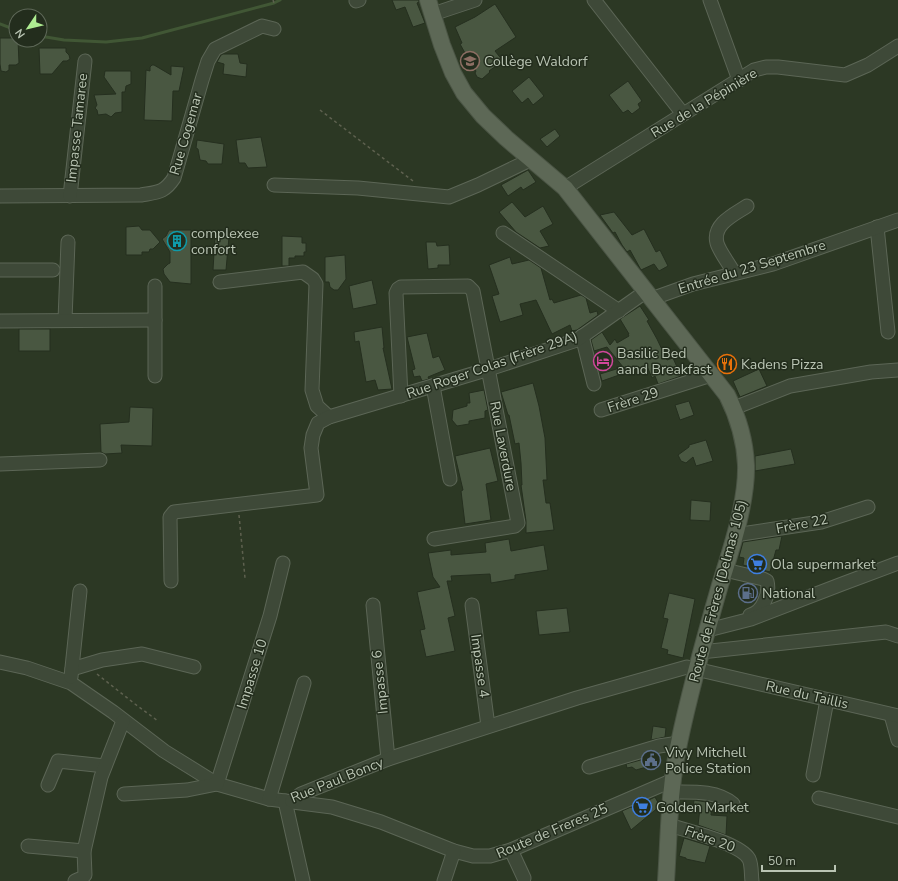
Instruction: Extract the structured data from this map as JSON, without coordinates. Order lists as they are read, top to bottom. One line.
{"streets":{"main road":["Route de Frères (Delmas 105)"],"street":["Rue de la Pépinière","Impasse Tamaree","Rue Cogemar","Entrée du 23 Septembre","Rue Roger Colas (Frère 29A)","Frère 29","Rue Laverdure","Frère 22","Impasse 4","Impasse 10","Impasse 6","Rue du Taillis","Rue Paul Boncy","Route de Freres 25","Frère 20"]},"crossings":[["Rue de la Pépinière","Route de Frères (Delmas 105)"],["Impasse Tamaree","Rue Cogemar"],["Entrée du 23 Septembre","Rue Roger Colas (Frère 29A)"],["Entrée du 23 Septembre","Route de Frères (Delmas 105)"],["Rue Roger Colas (Frère 29A)","Rue Laverdure"],["Rue Roger Colas (Frère 29A)","Route de Frères (Delmas 105)"],["Frère 29","Route de Frères (Delmas 105)"],["Frère 22","Route de Frères (Delmas 105)"],["Route de Frères (Delmas 105)","Rue du Taillis"],["Route de Frères (Delmas 105)","Rue Paul Boncy"],["Route de Frères (Delmas 105)","Route de Freres 25"],["Route de Frères (Delmas 105)","Frère 20"],["Impasse 4","Rue Paul Boncy"],["Impasse 10","Rue Paul Boncy"],["Impasse 6","Rue Paul Boncy"],["Rue du Taillis","Rue Paul Boncy"],["Rue Paul Boncy","Route de Freres 25"]],"places":{"school or university":["Collège Waldorf"],"building":["complexee confort"],"hotel":["Basilic Bed aand Breakfast"],"restaurant":["Kadens Pizza"],"supermarket":["Ola supermarket","Golden Market"],"fuel station":["National"],"public building":["Vivy Mitchell Police Station"]},"scale_bar":"50 m","north":"bottom left"}
